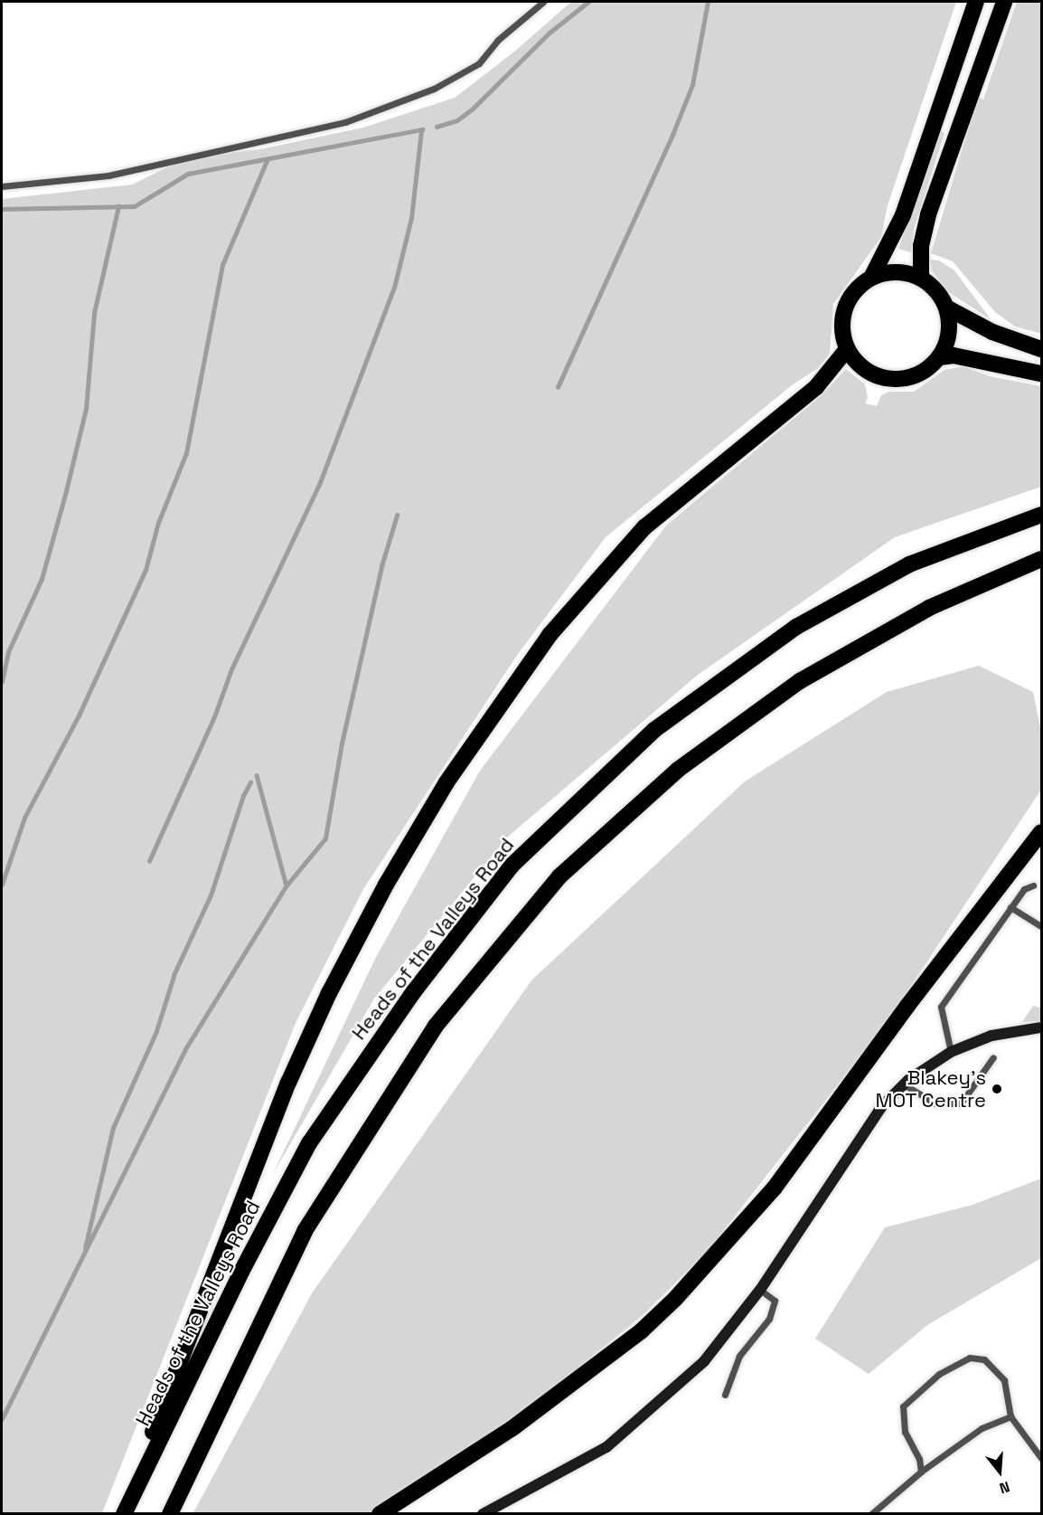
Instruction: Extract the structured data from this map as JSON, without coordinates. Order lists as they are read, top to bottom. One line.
{"streets":{"highway":["Heads of the Valleys Road"]},"places":["Blakey's MOT Centre"],"north":"bottom"}
